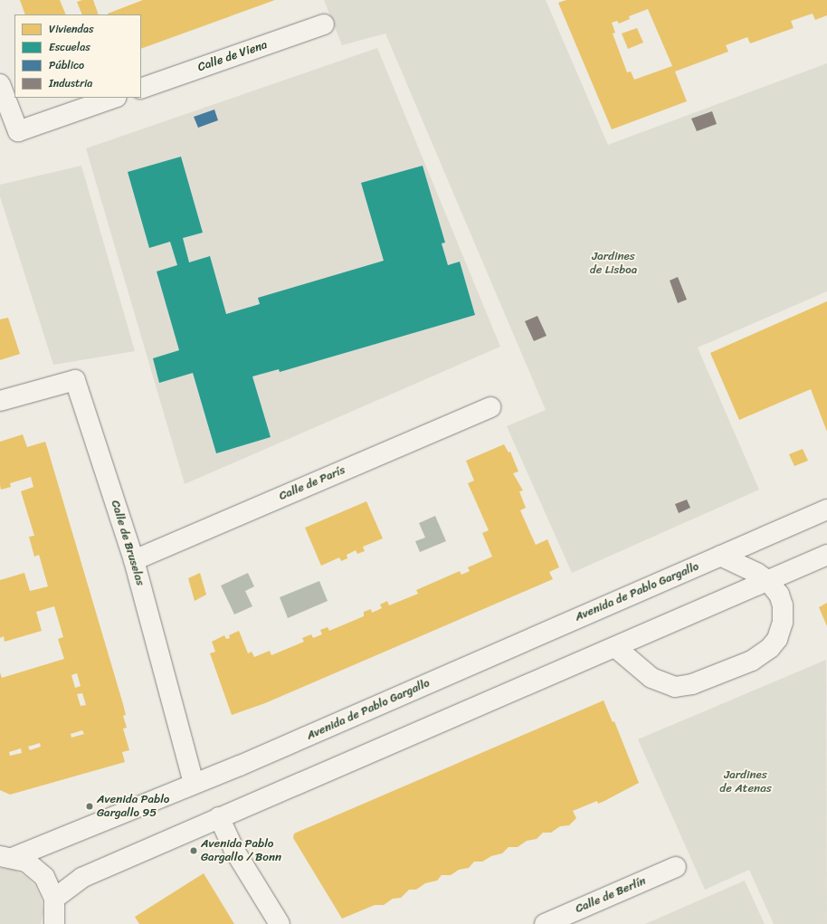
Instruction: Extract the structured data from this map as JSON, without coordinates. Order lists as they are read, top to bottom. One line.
{"streets":{"street":["Calle de Viena","Calle de París","Calle de Bruselas","Avenida de Pablo Gargallo","Calle de Berlín"]},"crossings":[["Calle de París","Calle de Bruselas"],["Calle de Bruselas","Avenida de Pablo Gargallo"]],"parks":["Jardines de Lisboa","Jardines de Atenas"],"places":["Avenida Pablo Gargallo 95","Avenida Pablo Gargallo / Bonn"],"legend":["Viviendas","Escuelas","Público","Industria"]}
